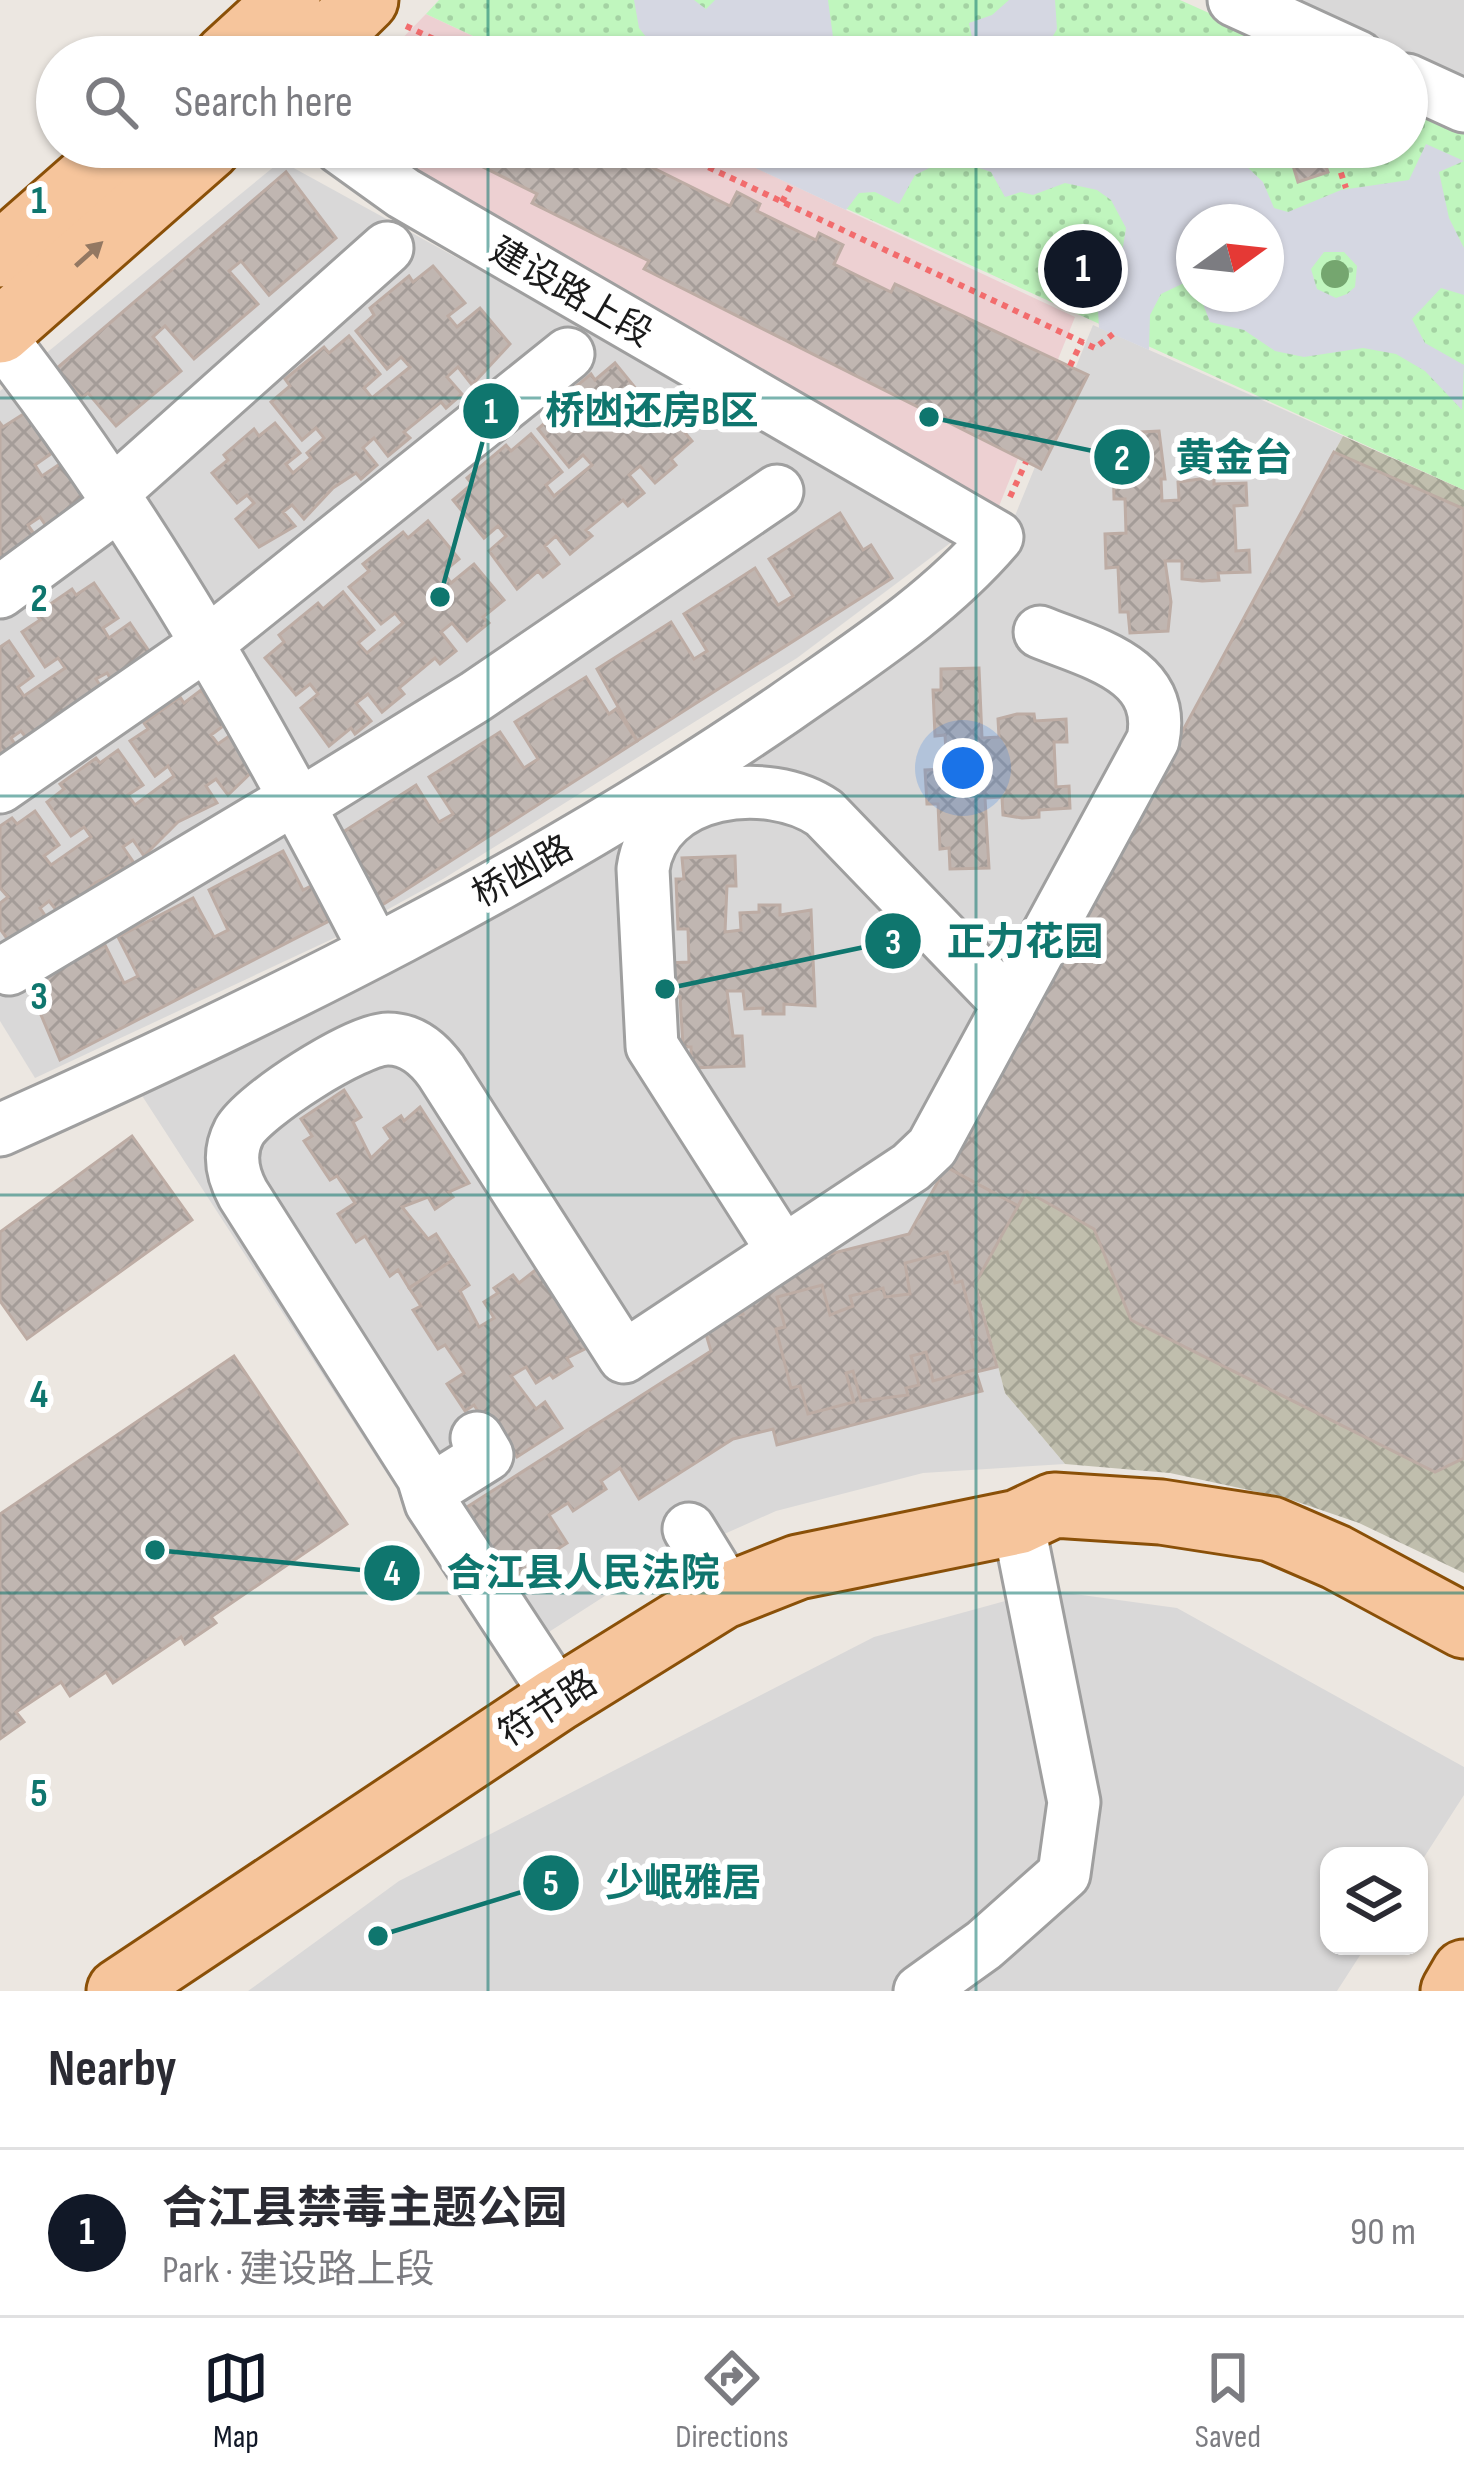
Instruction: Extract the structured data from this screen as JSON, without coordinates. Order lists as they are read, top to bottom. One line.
{"streets":{"main road":["符节路"],"street":["建设路上段","桥凼路"]},"crossings":[["建设路上段","桥凼路"]],"places":["黄金台","桥凼还房B区","正力花园","合江县人民法院","少岷雅居"],"north":"right","page":{"search":"Search here","pins":"1","heading":"Nearby","list":[{"mark":"1","name":"合江县禁毒主题公园","note":"Park · 建设路上段","value":"90 m"}],"nav":["Map","Directions","Saved"]},"grid":{"rows":["1","2","3","4","5"]}}
